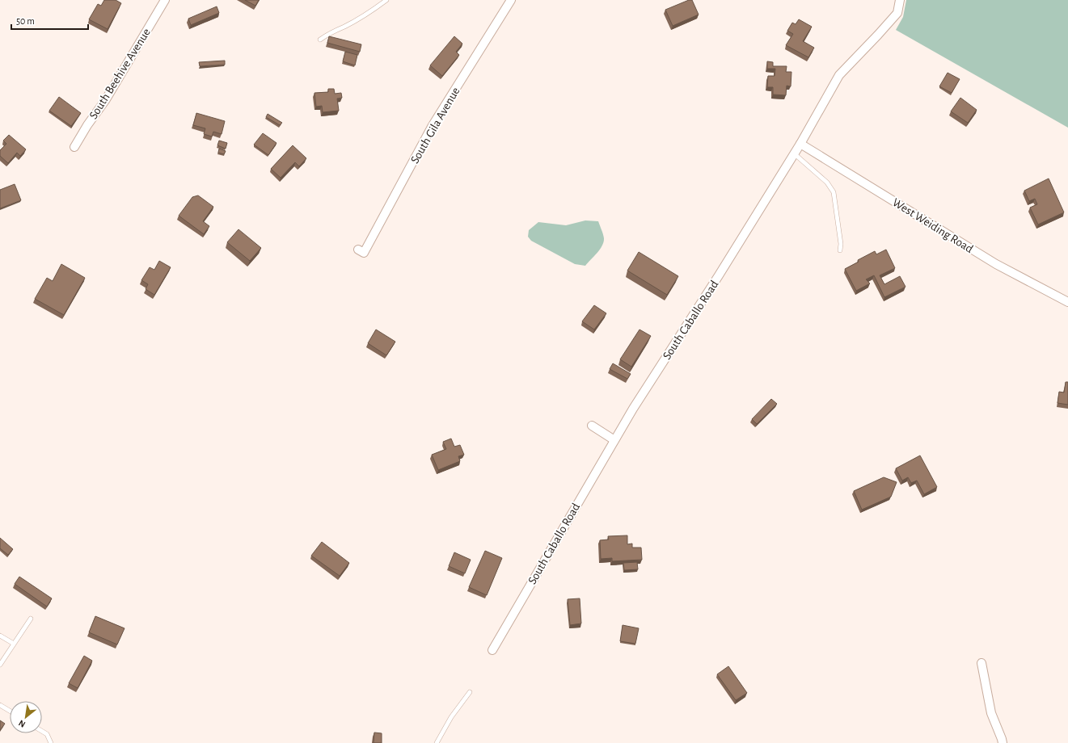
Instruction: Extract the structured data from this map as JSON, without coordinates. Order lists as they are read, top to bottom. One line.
{"streets":{"street":["South Beehive Avenue","South Gila Avenue","West Weiding Road","South Caballo Road"]},"crossings":[["West Weiding Road","South Caballo Road"]],"scale_bar":"50 m","north":"bottom left"}
